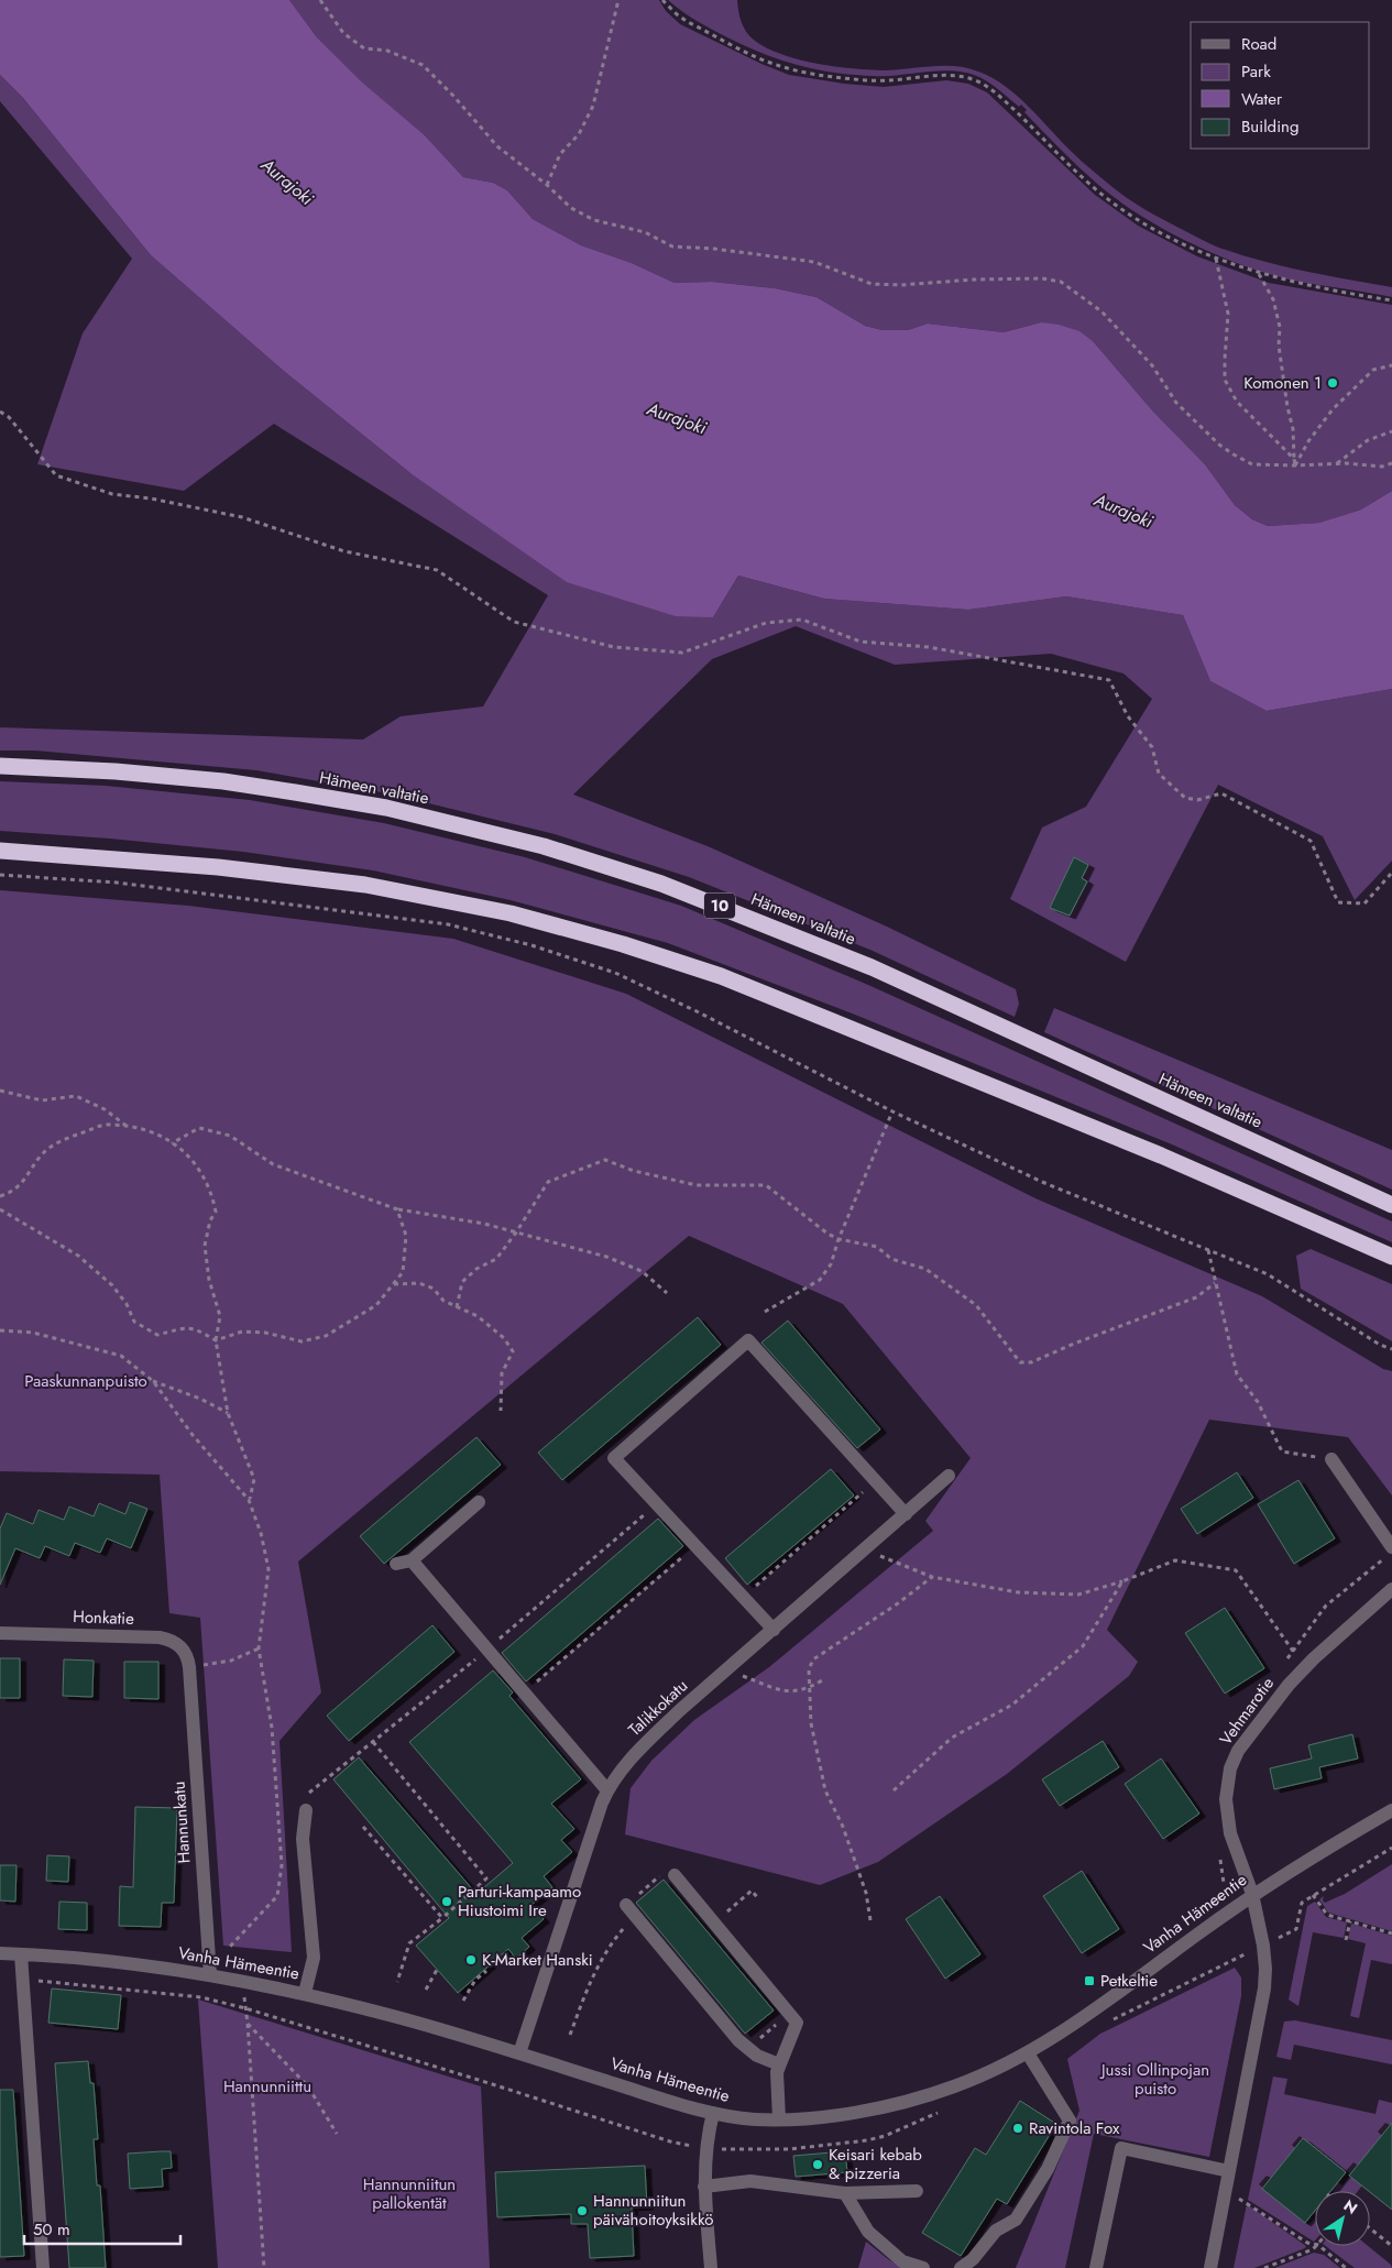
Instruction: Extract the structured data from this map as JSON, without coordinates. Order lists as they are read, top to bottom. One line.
{"streets":{"highway":["Hämeen valtatie","10"],"street":["Honkatie","Talikkokatu","Vehmarotie","Hannunkatu","Vanha Hämeentie"]},"crossings":[["Honkatie","Hannunkatu"],["Talikkokatu","Vanha Hämeentie"],["Vehmarotie","Vanha Hämeentie"],["Hannunkatu","Vanha Hämeentie"]],"water":["Aurajoki"],"parks":["Paaskunnanpuisto","Jussi Ollinpojan puisto","Hannunniittu","Hannunniitun pallokentät"],"places":{"other":["Komonen 1","Parturi-kampaamo Hiustoimi Ire","K-Market Hanski","Ravintola Fox","Keisari kebab & pizzeria","Hannunniitun päivähoitoyksikkö"],"transit":["Petkeltie"]},"legend":["Road","Park","Water","Building"],"scale_bar":"50 m","north":"top right"}
